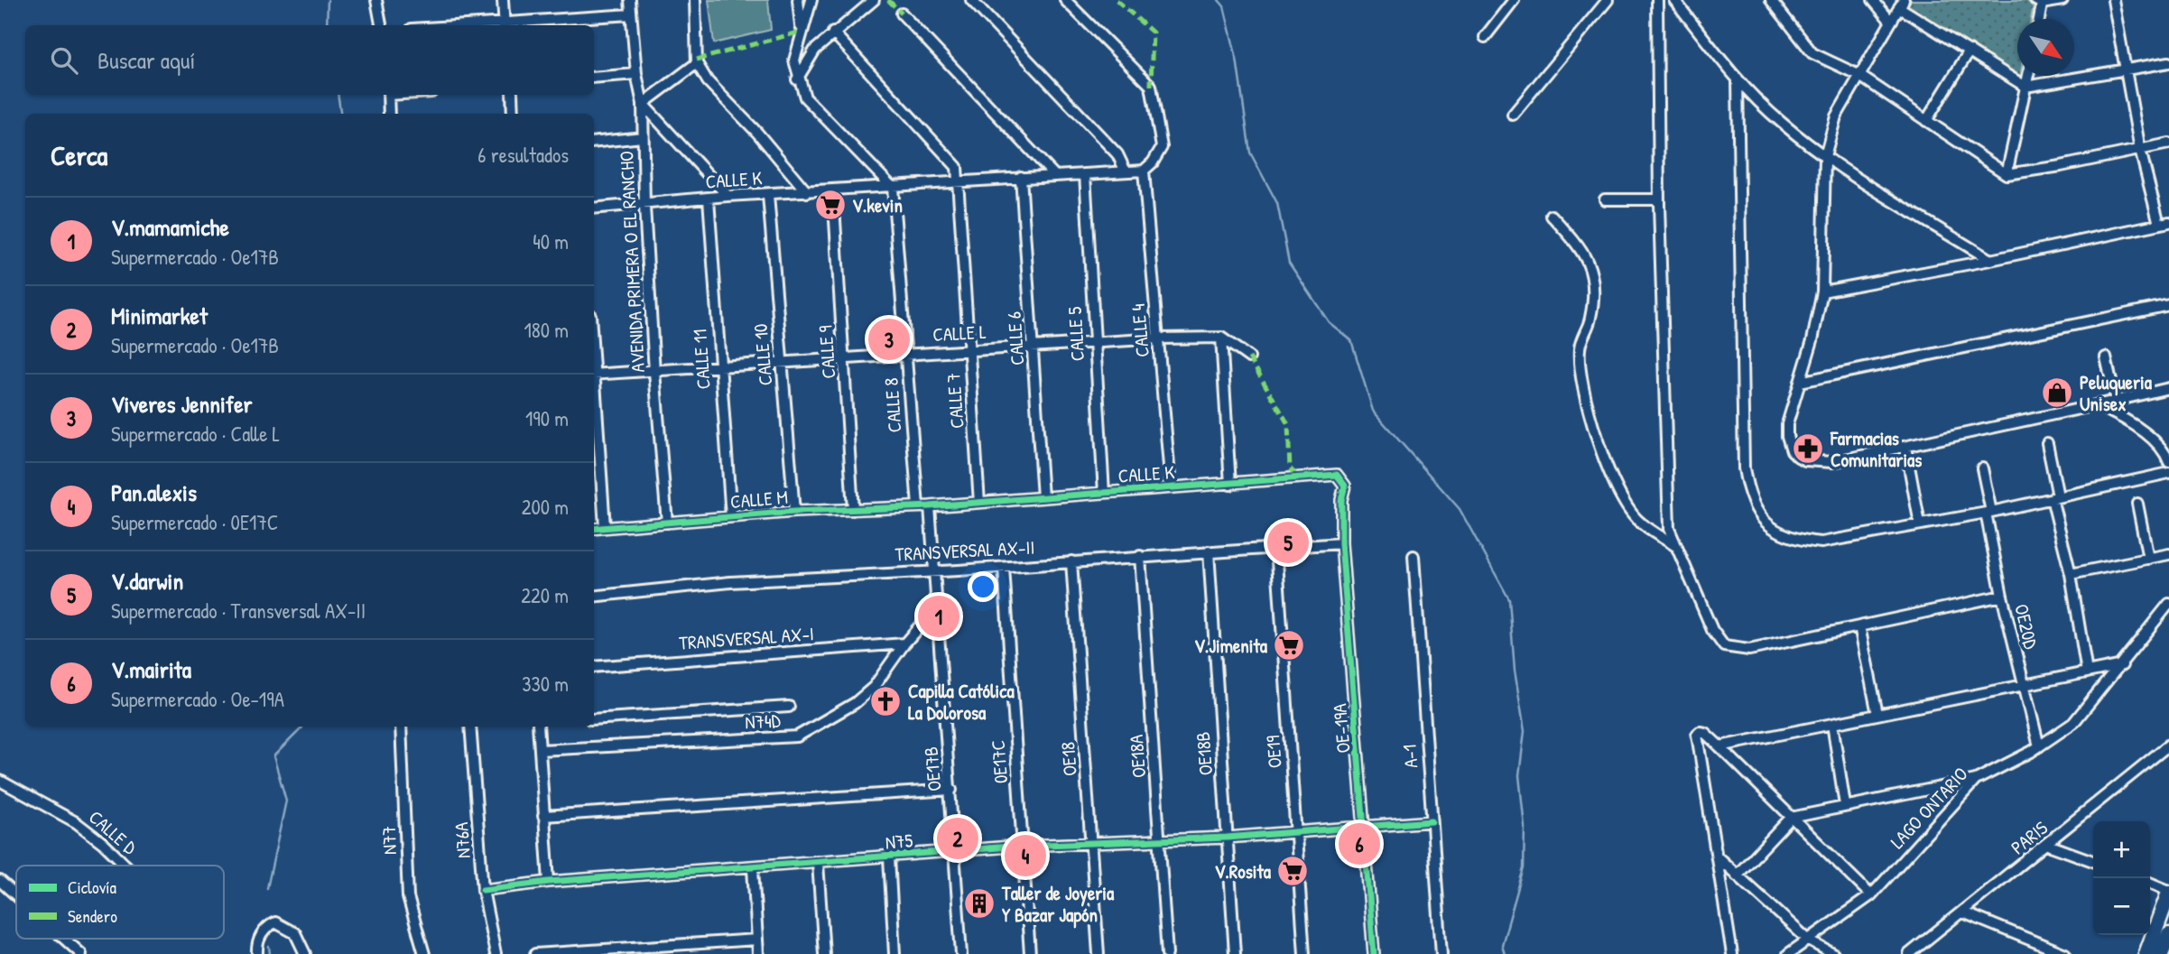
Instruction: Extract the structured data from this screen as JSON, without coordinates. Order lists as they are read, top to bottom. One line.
{"streets":{"street":["CALLE K","AVENIDA PRIMERA O EL RANCHO","CALLE 4","CALLE L","CALLE 5","CALLE 6","CALLE 9","CALLE 10","CALLE 11","CALLE 7","CALLE 8","CALLE M","TRANSVERSAL AX-II","OE20D","TRANSVERSAL AX-I","N74D","OE-19A","OE19","OE18B","OE18A","A-1","OE18","0E17C","OE17B","LAGO ONTARIO","CALLE D","PARIS","N77","N76A","N75"]},"crossings":[["CALLE K","AVENIDA PRIMERA O EL RANCHO"],["CALLE K","CALLE 4"],["CALLE K","CALLE 5"],["CALLE K","CALLE 6"],["CALLE K","CALLE 9"],["CALLE K","CALLE 10"],["CALLE K","CALLE 11"],["CALLE K","CALLE 7"],["CALLE K","CALLE 8"],["CALLE K","CALLE M"],["CALLE K","OE-19A"],["CALLE K","OE17B"],["AVENIDA PRIMERA O EL RANCHO","CALLE L"],["AVENIDA PRIMERA O EL RANCHO","CALLE M"],["CALLE 4","CALLE L"],["CALLE L","CALLE 5"],["CALLE L","CALLE 6"],["CALLE L","CALLE 9"],["CALLE L","CALLE 10"],["CALLE L","CALLE 11"],["CALLE L","CALLE 7"],["CALLE L","CALLE 8"],["CALLE 9","CALLE M"],["CALLE 10","CALLE M"],["CALLE 11","CALLE M"],["CALLE 8","CALLE M"],["CALLE M","OE17B"],["TRANSVERSAL AX-II","OE-19A"],["TRANSVERSAL AX-II","OE19"],["TRANSVERSAL AX-II","OE18B"],["TRANSVERSAL AX-II","OE18A"],["TRANSVERSAL AX-II","OE18"],["TRANSVERSAL AX-II","0E17C"],["TRANSVERSAL AX-II","OE17B"],["OE20D","LAGO ONTARIO"],["TRANSVERSAL AX-I","N74D"],["N74D","OE17B"],["OE-19A","N75"],["OE19","N75"],["OE18B","N75"],["OE18A","N75"],["A-1","N75"],["OE18","N75"],["0E17C","N75"],["OE17B","N75"],["N76A","N75"]],"places":{"supermarket":["V.kevin","V.Jimenita","V.Rosita"],"shop":["Peluqueria Unisex"],"pharmacy":["Farmacias Comunitarias"],"church":["Capilla Católica La Dolorosa"],"building":["Taller de Joyeria Y Bazar Japón"]},"legend":["Ciclovía","Sendero"],"north":"bottom right","page":{"search":"Buscar aquí","heading":["Cerca","6 resultados"],"list":[{"mark":"1","name":"V.mamamiche","note":"Supermercado · Oe17B","value":"40 m"},{"mark":"2","name":"Minimarket","note":"Supermercado · Oe17B","value":"180 m"},{"mark":"3","name":"Viveres Jennifer","note":"Supermercado · Calle L","value":"190 m"},{"mark":"4","name":"Pan.alexis","note":"Supermercado · 0E17C","value":"200 m"},{"mark":"5","name":"V.darwin","note":"Supermercado · Transversal AX-II","value":"220 m"},{"mark":"6","name":"V.mairita","note":"Supermercado · Oe-19A","value":"330 m"}],"pins":["3","5","1","2","6","4"],"map_buttons":["+","−"]}}
